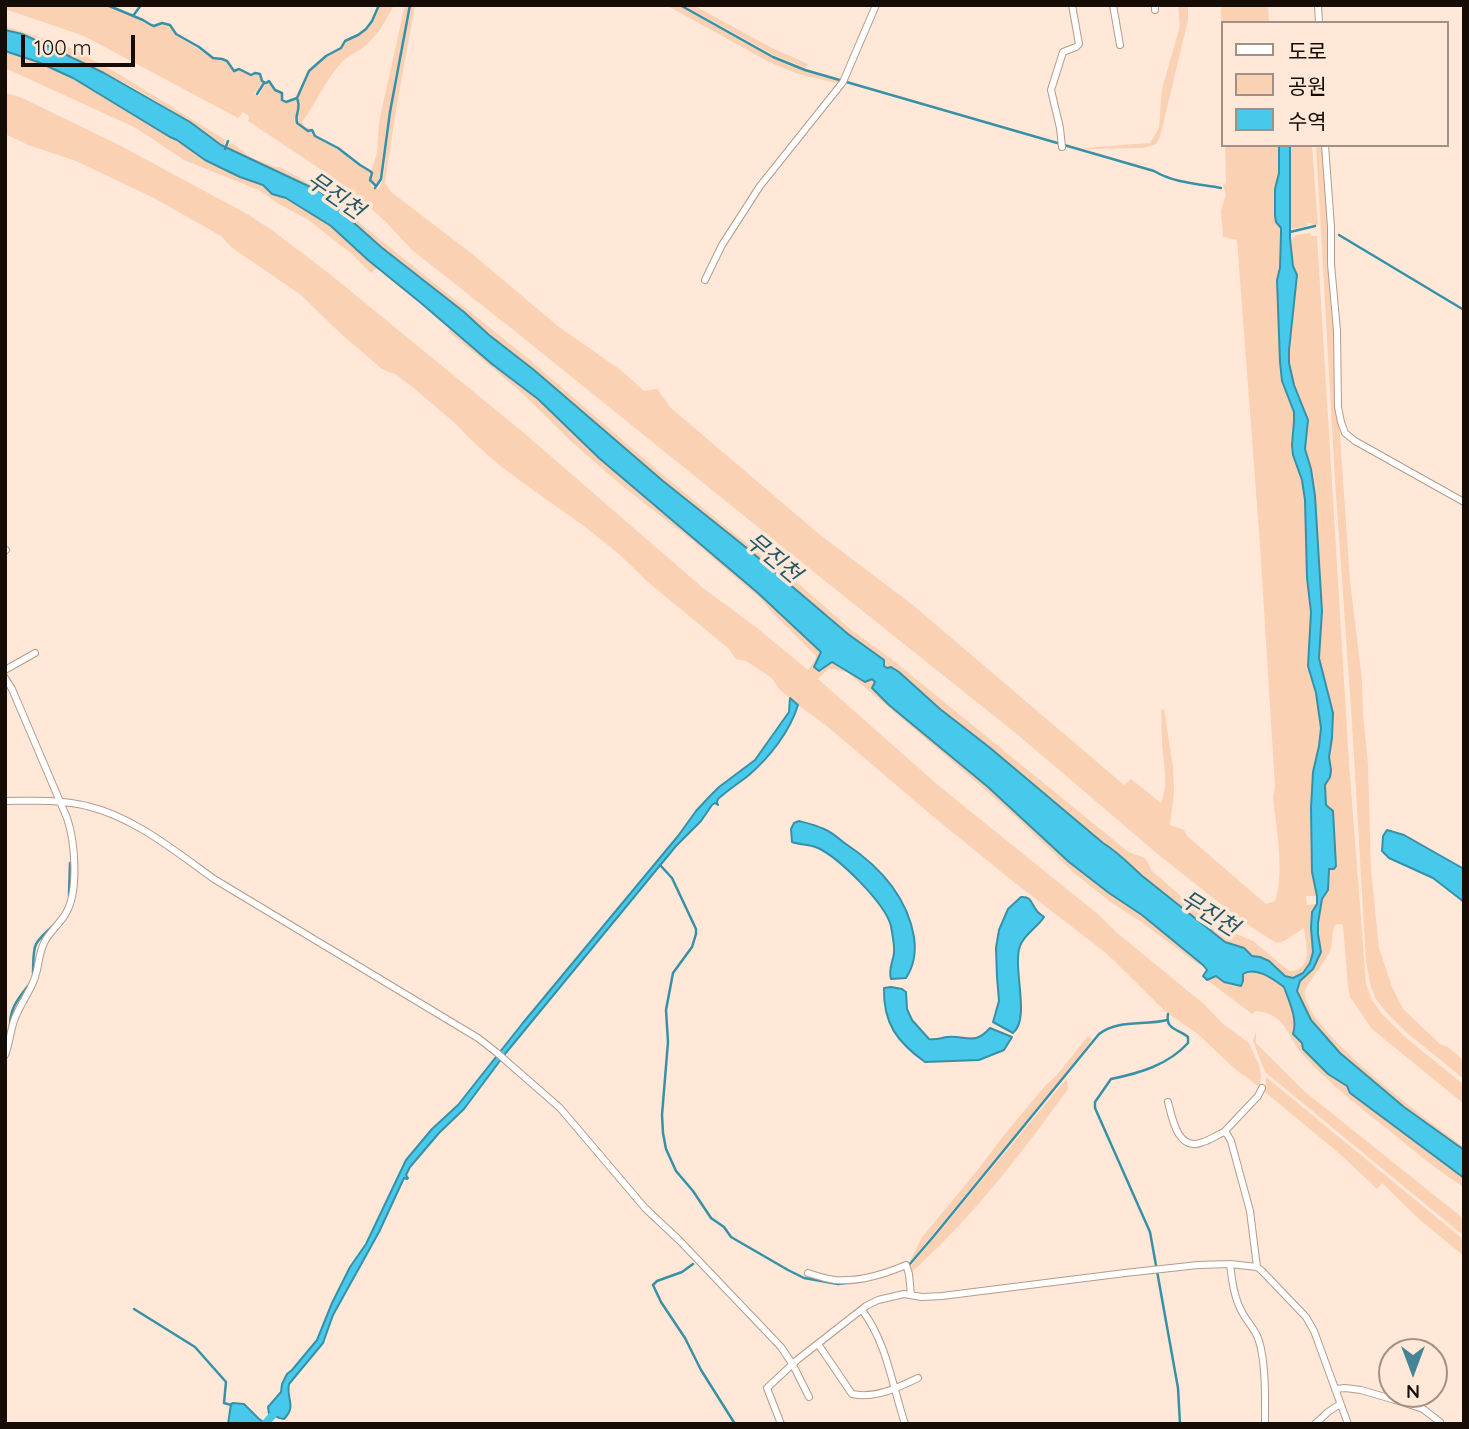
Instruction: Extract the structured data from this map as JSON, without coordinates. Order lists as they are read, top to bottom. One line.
{"water":["무진천"],"legend":["도로","공원","수역"],"scale_bar":"100 m","north":"bottom"}
